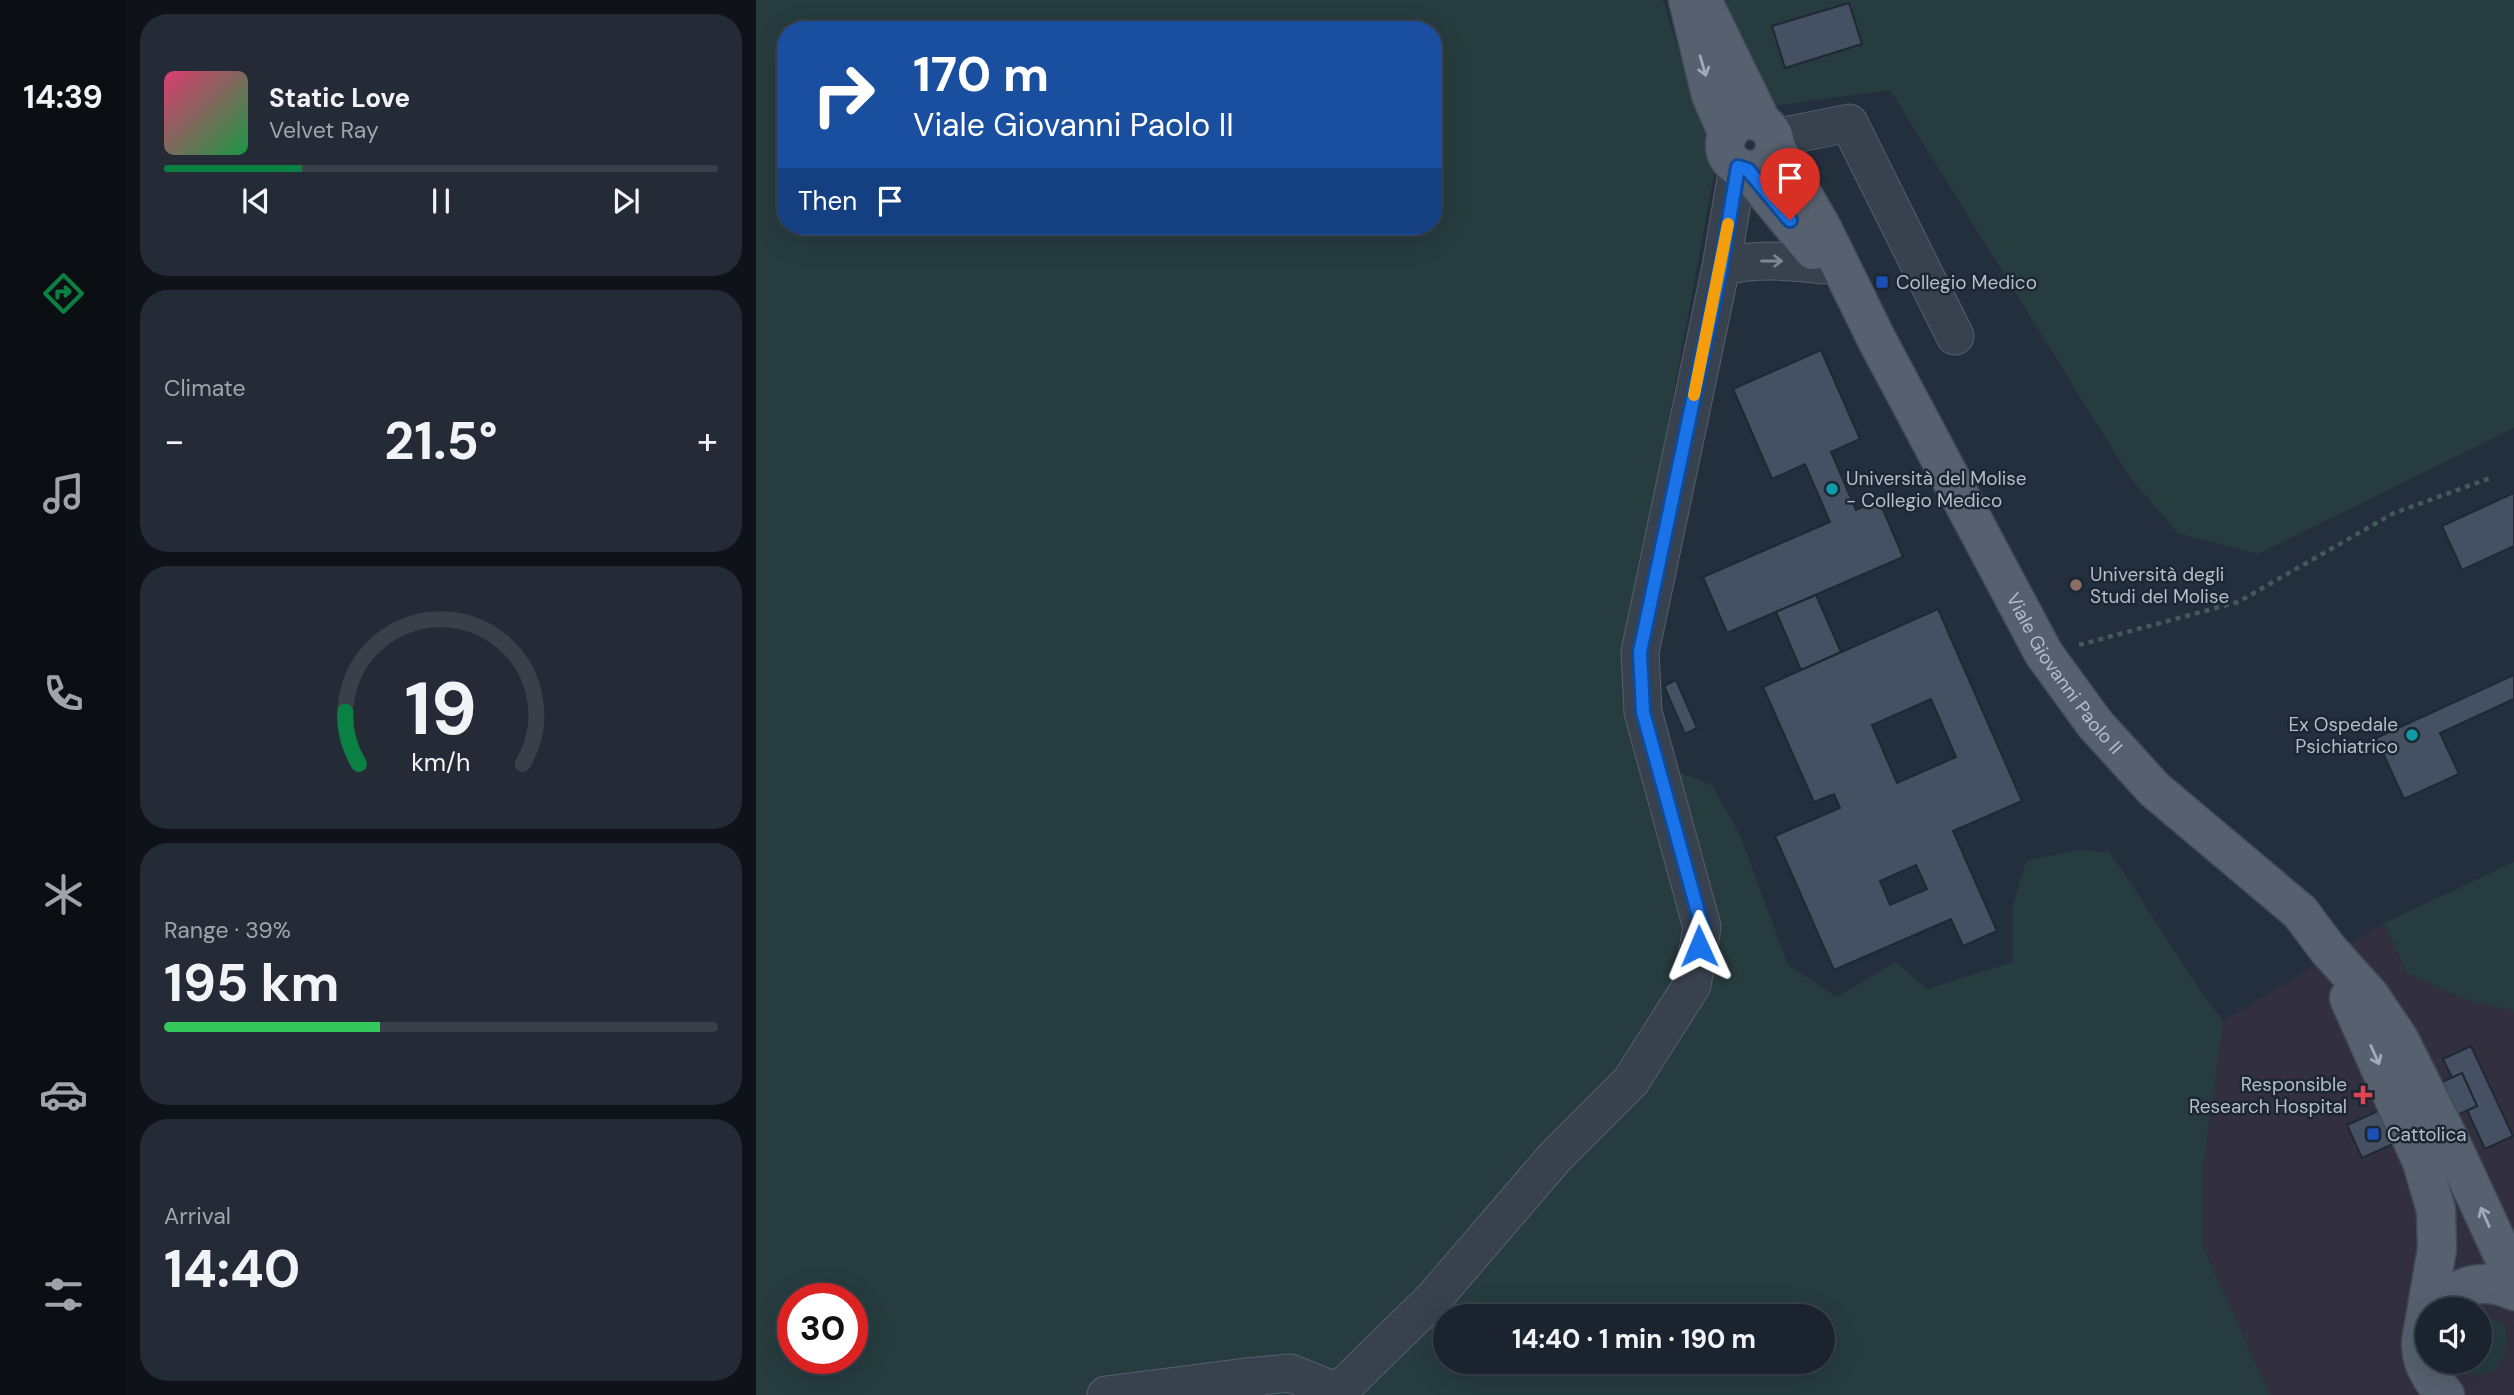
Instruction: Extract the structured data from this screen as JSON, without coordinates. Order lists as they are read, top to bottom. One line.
{"streets":{"main road":["Viale Giovanni Paolo II"]},"places":{"transit":["Collegio Medico","Cattolica"],"other":["Università del Molise - Collegio Medico","Università degli Studi del Molise","Ex Ospedale Psichiatrico"],"health":["Responsible Research Hospital"]},"page":{"tabs":"14:39","turn":["170 m","Viale Giovanni Paolo II"],"song":["Static Love","Velvet Ray"],"then":"Then","tile":["Climate",["Range · 39%","195 km"],["Arrival","14:40"]],"heat":["−","21.5°","+"],"limit":"30","trip":"14:40 · 1 min · 190 m","gauge":["19","km/h"]}}
